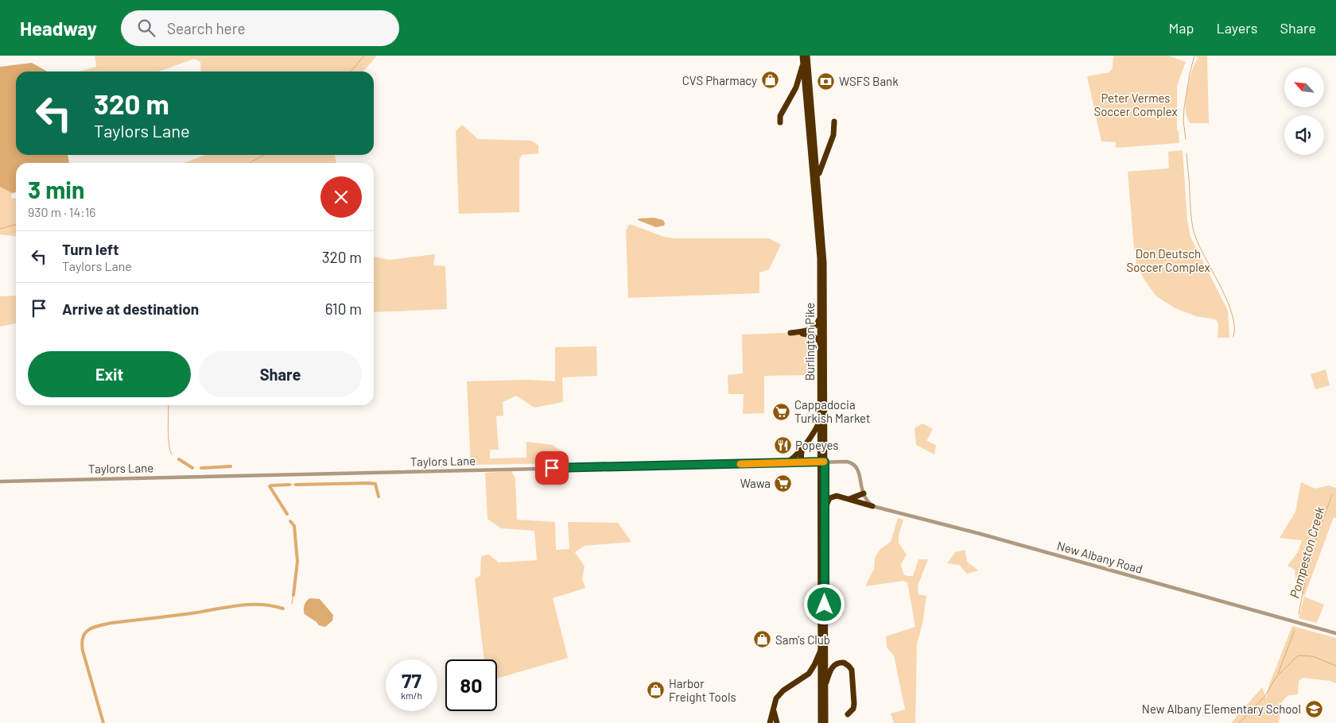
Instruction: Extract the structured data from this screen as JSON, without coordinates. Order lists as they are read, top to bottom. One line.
{"streets":{"highway":["Burlington Pike"],"street":["Taylors Lane","New Albany Road"]},"crossings":[["Burlington Pike","Taylors Lane"]],"water":["Pompeston Creek"],"parks":["Peter Vermes Soccer Complex","Don Deutsch Soccer Complex"],"places":{"shop":["CVS Pharmacy","Sam's Club","Harbor Freight Tools"],"bank":["WSFS Bank"],"supermarket":["Cappadocia Turkish Market","Wawa"],"restaurant":["Popeyes"],"school or university":["New Albany Elementary School"]},"north":"top left","page":{"header":"Headway","search":"Search here","nav":["Map","Layers","Share"],"turn":["320 m","Taylors Lane"],"heading":["3 min","930 m · 14:16"],"list":[{"name":"Turn left","note":"Taylors Lane","value":"320 m"},{"name":"Arrive at destination","value":"610 m"}],"buttons":["Exit","Share"],"speed":"77 km/h","limit":"80"}}
